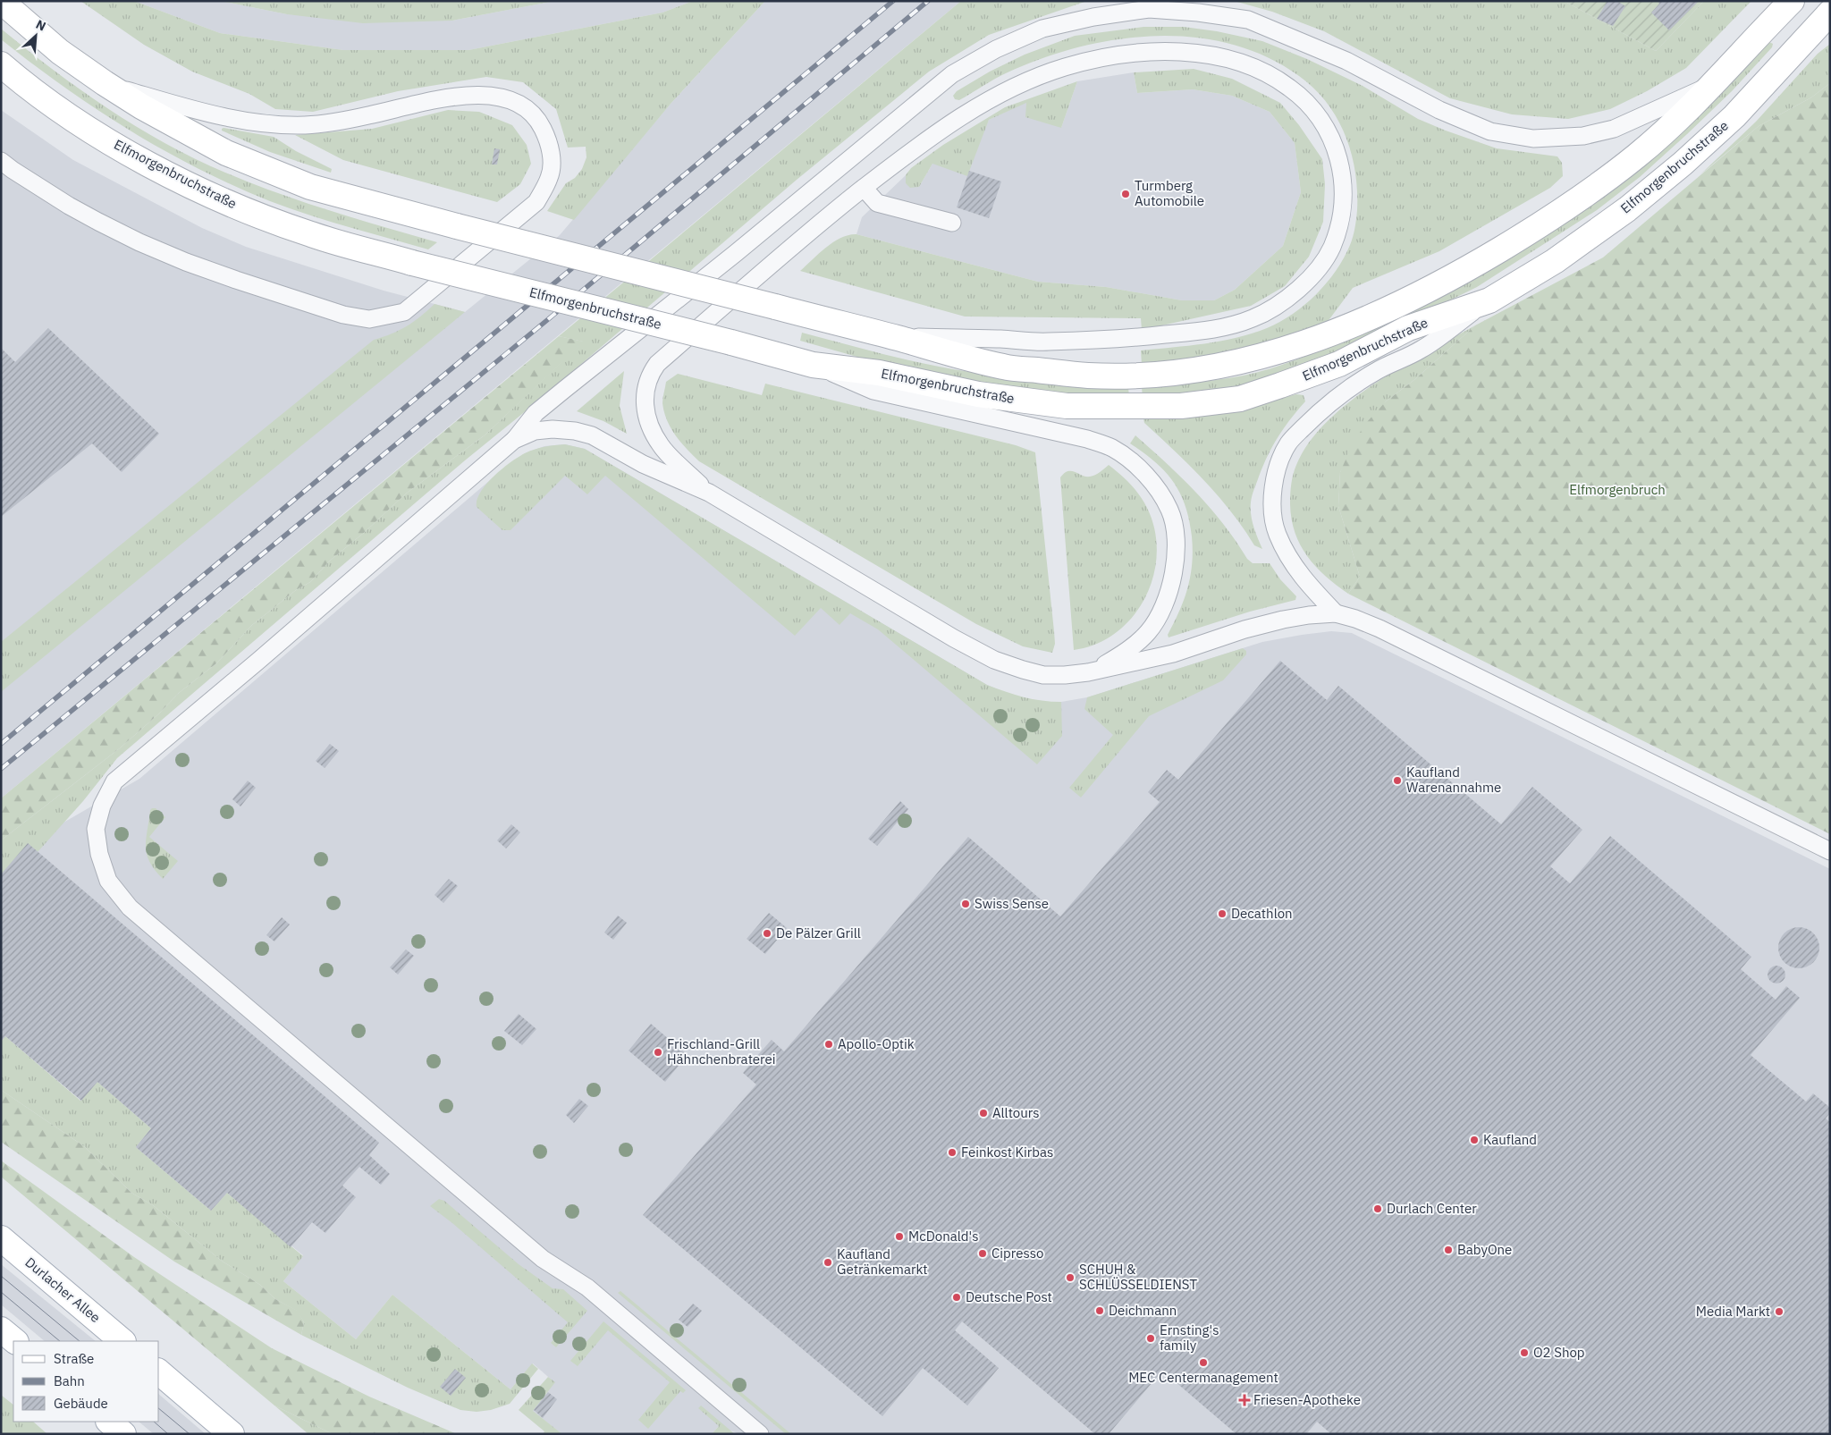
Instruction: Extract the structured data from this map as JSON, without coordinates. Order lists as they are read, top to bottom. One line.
{"streets":{"main road":["Elfmorgenbruchstraße","Durlacher Allee"]},"parks":["Elfmorgenbruch"],"places":{"other":["Turmberg Automobile","Kaufland Warenannahme","Swiss Sense","Decathlon","De Pälzer Grill","Apollo-Optik","Frischland-Grill Hähnchenbraterei","Alltours","Kaufland","Feinkost Kirbas","Durlach Center","McDonald's","BabyOne","Cipresso","Kaufland Getränkemarkt","SCHUH & SCHLÜSSELDIENST","Deutsche Post","Deichmann","Media Markt","Ernsting's family","O2 Shop","MEC Centermanagement"],"health":["Friesen-Apotheke"]},"legend":["Straße","Bahn","Gebäude"],"north":"top right"}
